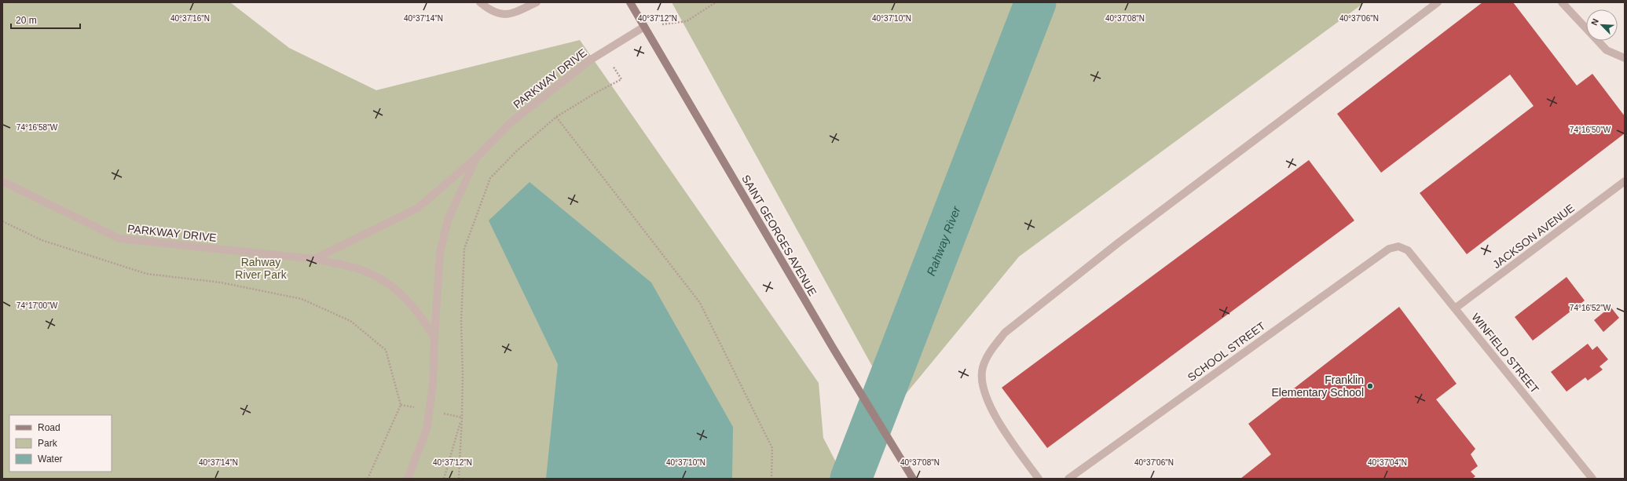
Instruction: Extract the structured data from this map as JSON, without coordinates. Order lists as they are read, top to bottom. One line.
{"streets":{"main road":["SAINT GEORGES AVENUE"],"street":["PARKWAY DRIVE","JACKSON AVENUE","SCHOOL STREET","WINFIELD STREET"]},"crossings":[["PARKWAY DRIVE","SAINT GEORGES AVENUE"],["JACKSON AVENUE","WINFIELD STREET"],["SCHOOL STREET","WINFIELD STREET"]],"water":["Rahway River"],"parks":["Rahway River Park"],"places":["Franklin Elementary School"],"legend":["Road","Park","Water"],"scale_bar":"20 m","north":"top left","coordinates":["40°37'16\"N","40°37'14\"N","40°37'12\"N","40°37'10\"N","40°37'08\"N","40°37'06\"N","74°16'58\"W","74°16'50\"W","74°17'00\"W","74°16'52\"W","40°37'04\"N"]}
